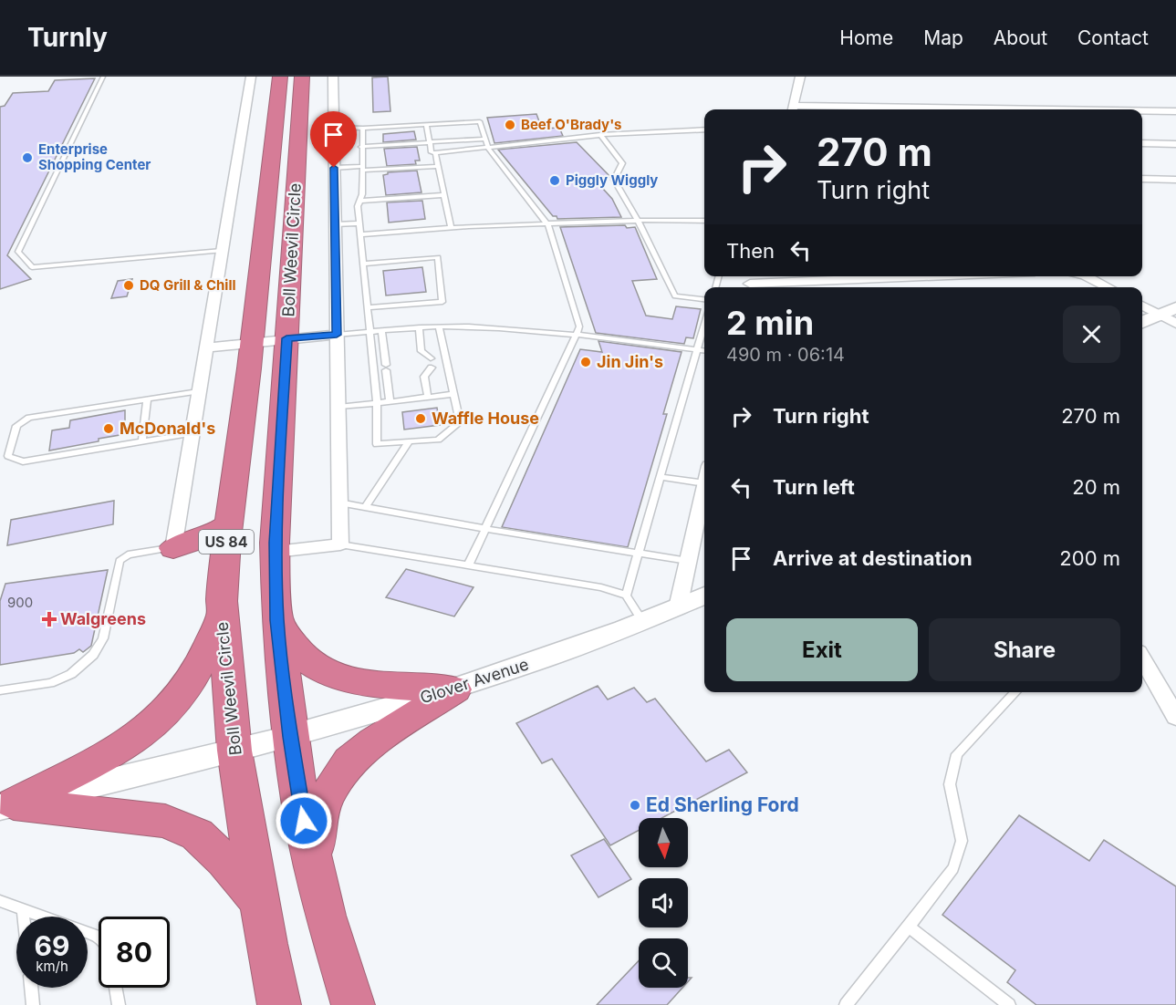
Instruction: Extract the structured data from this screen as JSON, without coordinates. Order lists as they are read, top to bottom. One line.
{"streets":{"highway":["Boll Weevil Circle","US 84"],"main road":["Glover Avenue"]},"crossings":[["Boll Weevil Circle","Glover Avenue"]],"places":{"other":["Beef O'Brady's","Enterprise Shopping Center","Piggly Wiggly","DQ Grill & Chill","Jin Jin's","Waffle House","McDonald's","Ed Sherling Ford"],"health":["Walgreens"]},"house_numbers":["900"],"north":"bottom","page":{"header":"Turnly","nav":["Home","Map","About","Contact"],"turn":["270 m","Turn right"],"then":"Then","heading":["2 min","490 m · 06:14"],"list":[{"name":"Turn right","value":"270 m"},{"name":"Turn left","value":"20 m"},{"name":"Arrive at destination","value":"200 m"}],"buttons":["Exit","Share"],"speed":"69 km/h","limit":"80"}}
